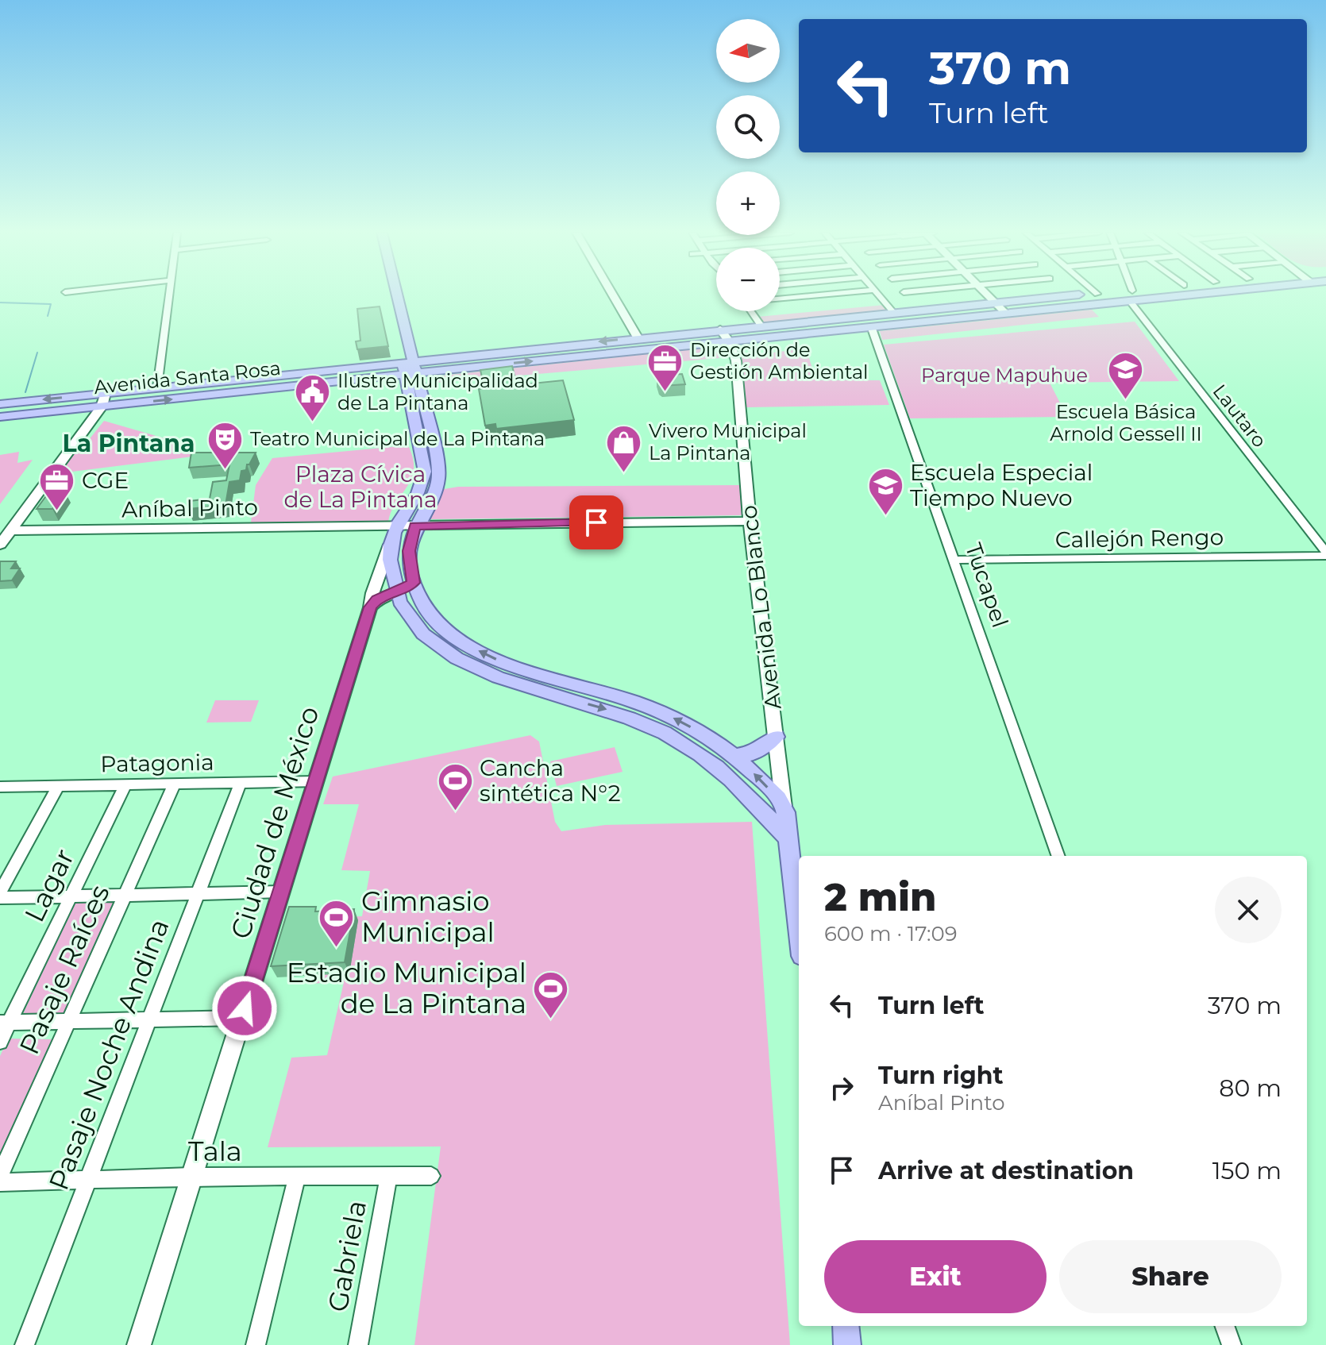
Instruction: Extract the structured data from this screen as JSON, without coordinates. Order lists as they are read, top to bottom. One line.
{"streets":{"main road":["Avenida Santa Rosa","Avenida Lo Blanco"],"street":["Lautaro","Aníbal Pinto","Callejón Rengo","Tucapel","Patagonia","Ciudad de México","Lagar","Pasaje Raíces","Pasaje Noche Andina","Tala","Gabriela"]},"crossings":[["Avenida Santa Rosa","Lautaro"],["Avenida Santa Rosa","Tucapel"],["Avenida Santa Rosa","Avenida Lo Blanco"],["Lautaro","Callejón Rengo"],["Aníbal Pinto","Avenida Lo Blanco"],["Callejón Rengo","Tucapel"],["Patagonia","Ciudad de México"],["Patagonia","Lagar"],["Patagonia","Pasaje Raíces"],["Patagonia","Pasaje Noche Andina"],["Ciudad de México","Tala"],["Pasaje Noche Andina","Tala"],["Tala","Gabriela"]],"districts":["La Pintana"],"parks":["Parque Mapuhue","Plaza Cívica de La Pintana"],"places":{"office":["Dirección de Gestión Ambiental","CGE"],"school or university":["Escuela Básica Arnold Gessell II","Escuela Especial Tiempo Nuevo"],"public building":["Ilustre Municipalidad de La Pintana"],"theatre":["Teatro Municipal de La Pintana"],"shop":["Vivero Municipal La Pintana"],"sports":["Cancha sintética N°2","Gimnasio Municipal","Estadio Municipal de La Pintana"]},"north":"left","page":{"map_buttons":["+","−"],"turn":["370 m","Turn left"],"heading":["2 min","600 m · 17:09"],"list":[{"name":"Turn left","value":"370 m"},{"name":"Turn right","note":"Aníbal Pinto","value":"80 m"},{"name":"Arrive at destination","value":"150 m"}],"buttons":["Exit","Share"]}}
